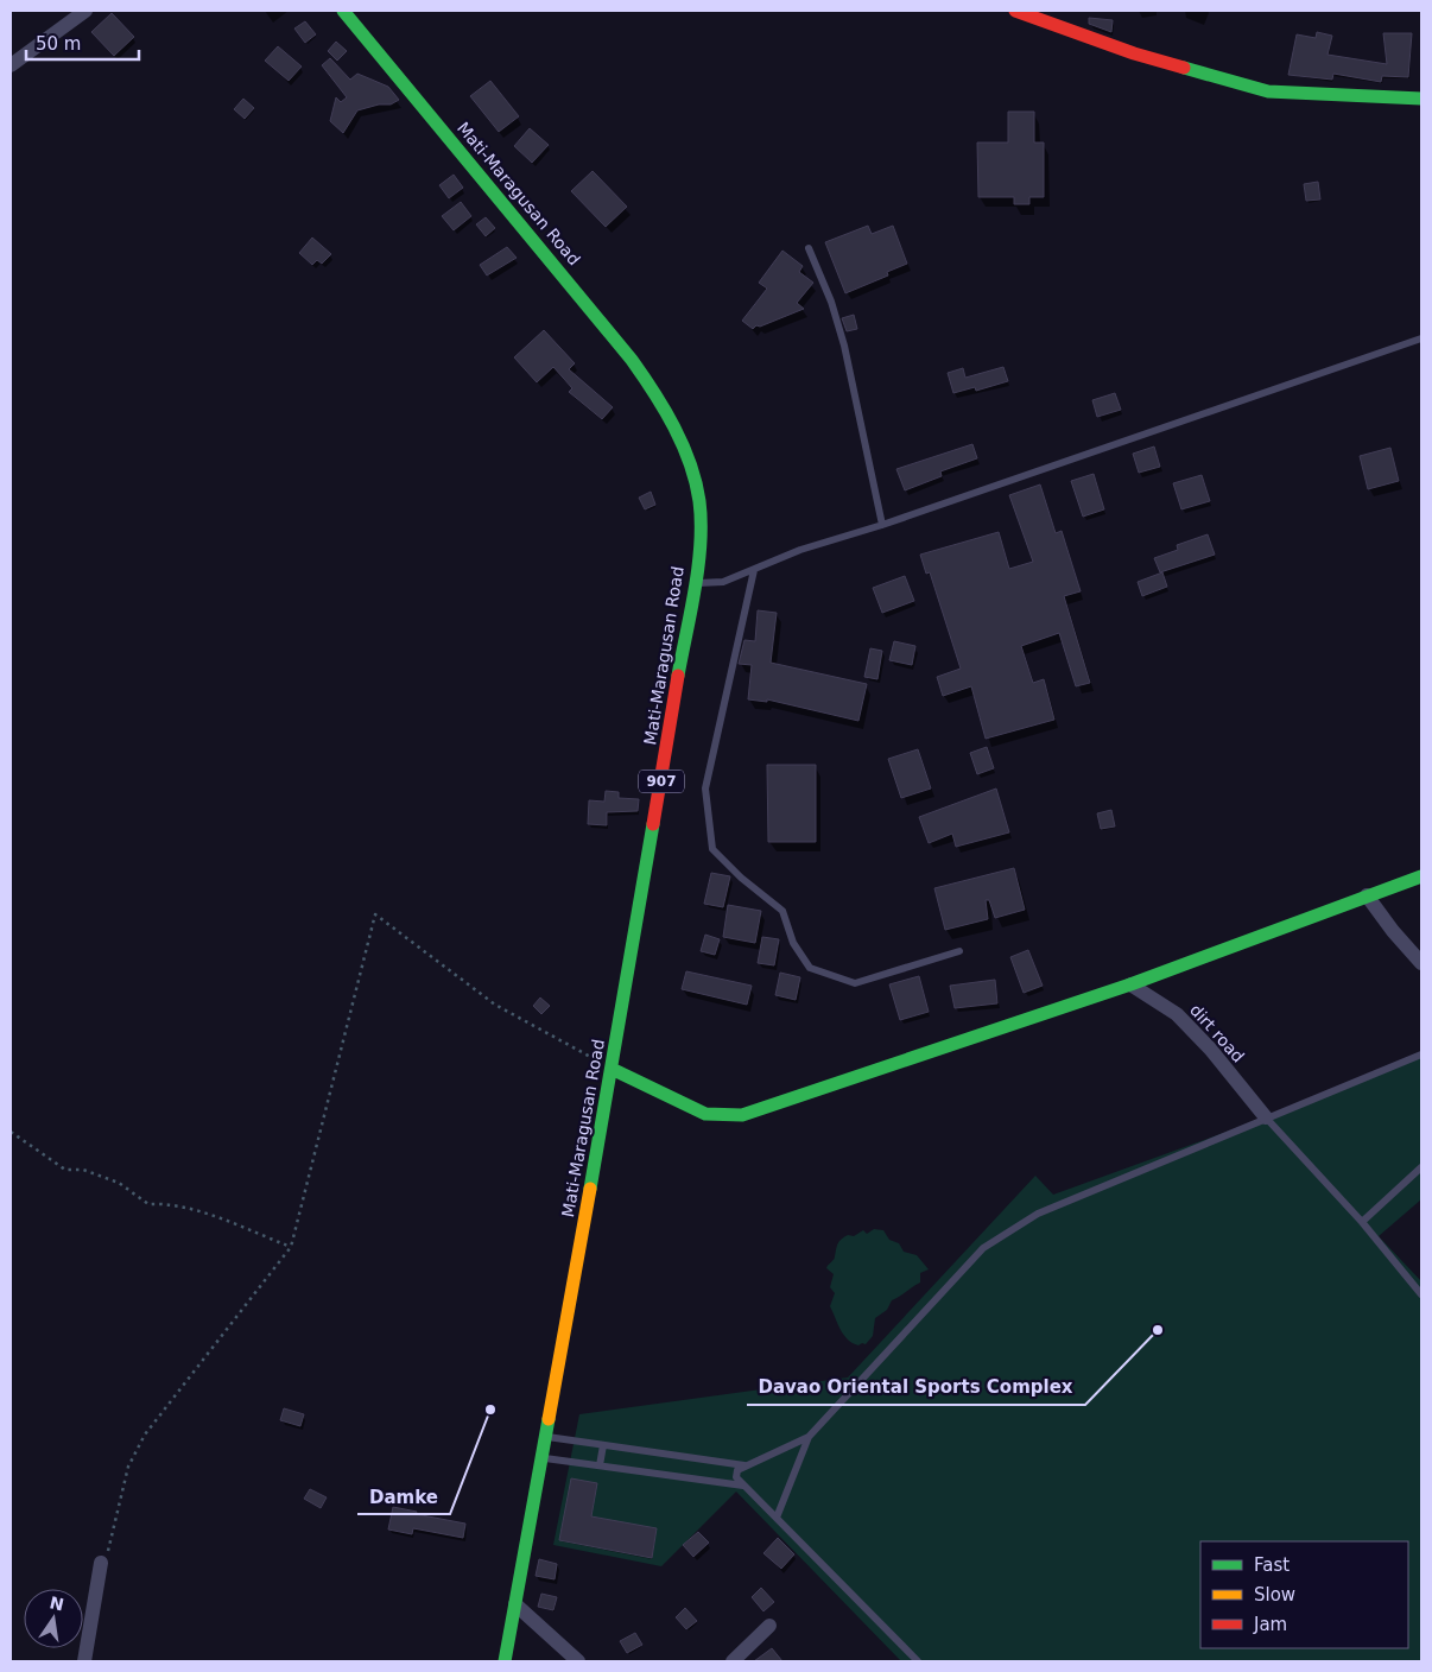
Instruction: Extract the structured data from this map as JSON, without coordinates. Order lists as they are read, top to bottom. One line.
{"streets":{"main road":["Mati-Maragusan Road","907"],"street":["dirt road"]},"places":["Davao Oriental Sports Complex","Damke"],"legend":["Fast","Slow","Jam"],"scale_bar":"50 m","north":"top"}
